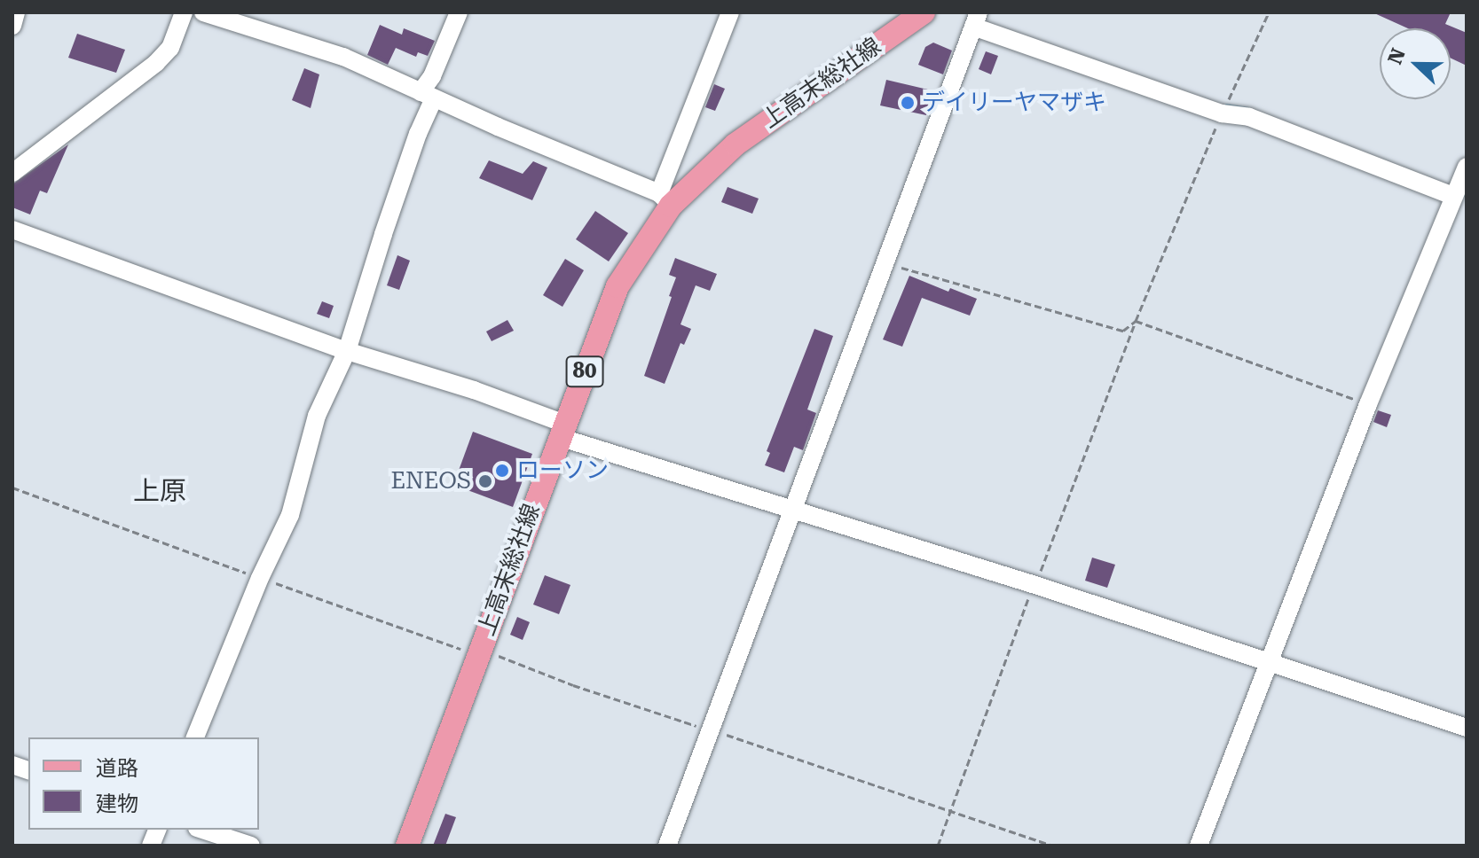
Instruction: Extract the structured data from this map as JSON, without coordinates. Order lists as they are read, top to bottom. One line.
{"streets":{"main road":["上高末総社線","80"]},"districts":["上原"],"places":["デイリーヤマザキ","ローソン","ENEOS"],"legend":["道路","建物"],"north":"left"}
